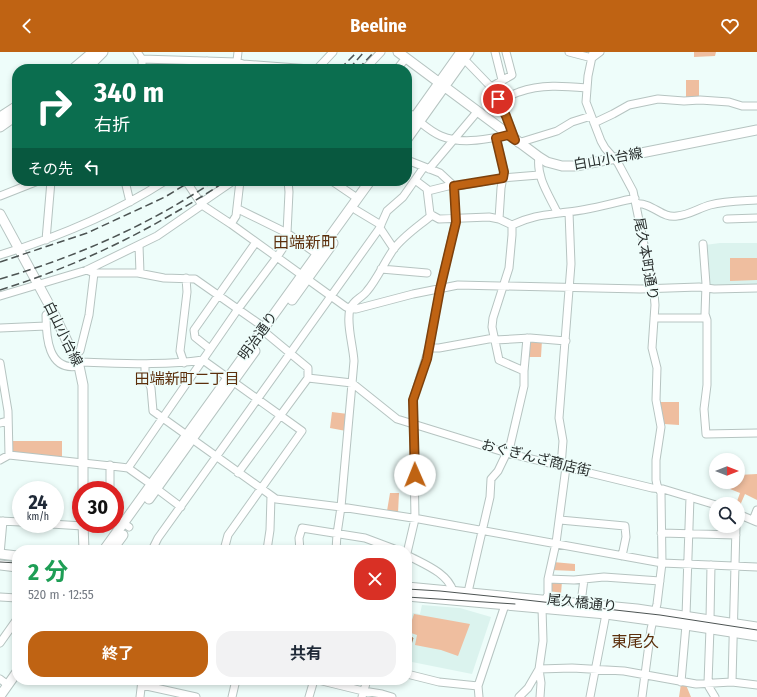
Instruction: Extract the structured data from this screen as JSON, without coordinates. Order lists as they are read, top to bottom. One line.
{"streets":{"main road":["白山小台線","明治通り","尾久橋通り"],"street":["尾久本町通り","おぐぎんざ商店街"]},"crossings":[["白山小台線","尾久本町通り"],["尾久本町通り","おぐぎんざ商店街"]],"districts":["田端新町","田端新町二丁目","東尾久"],"north":"right","page":{"header":"Beeline","turn":["340 m","右折"],"then":"その先","speed":"24 km/h","limit":"30","heading":["2 分","520 m · 12:55"],"buttons":["終了","共有"]}}
